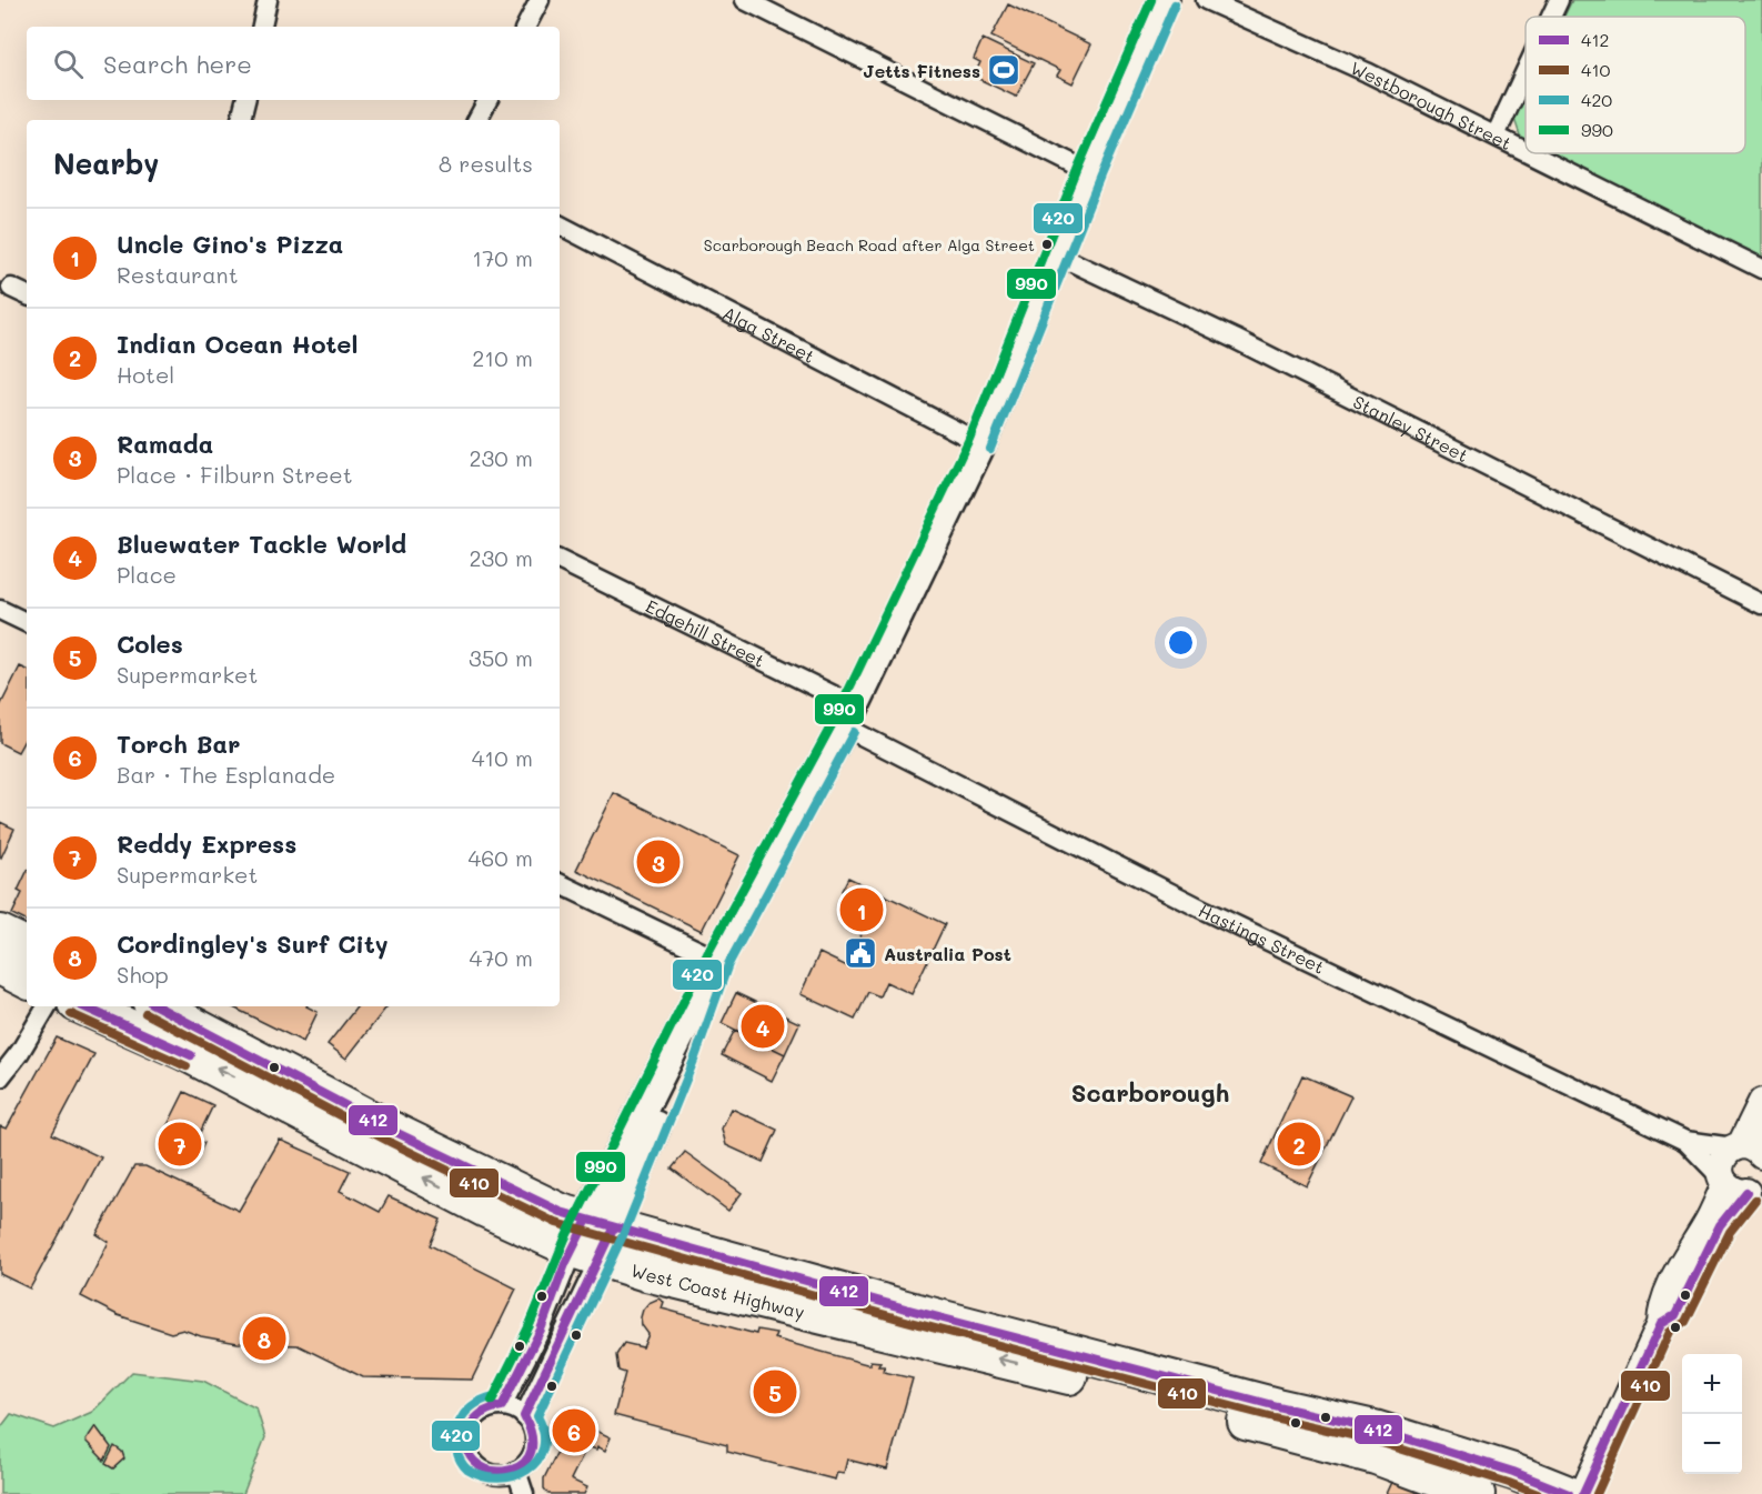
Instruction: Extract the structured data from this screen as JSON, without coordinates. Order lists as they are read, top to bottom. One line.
{"streets":{"highway":["West Coast Highway"],"street":["Westborough Street","Alga Street","Stanley Street","Edgehill Street","Hastings Street"]},"crossings":[["Edgehill Street","Hastings Street"]],"districts":["Scarborough"],"places":{"sports":["Jetts Fitness"],"other":["Scarborough Beach Road after Alga Street"],"public building":["Australia Post"]},"lines":["transit line 420","transit line 990","transit line 412","transit line 410"],"legend":["412","410","420","990"],"page":{"search":"Search here","heading":["Nearby","8 results"],"list":[{"mark":"1","name":"Uncle Gino's Pizza","note":"Restaurant","value":"170 m"},{"mark":"2","name":"Indian Ocean Hotel","note":"Hotel","value":"210 m"},{"mark":"3","name":"Ramada","note":"Place · Filburn Street","value":"230 m"},{"mark":"4","name":"Bluewater Tackle World","note":"Place","value":"230 m"},{"mark":"5","name":"Coles","note":"Supermarket","value":"350 m"},{"mark":"6","name":"Torch Bar","note":"Bar · The Esplanade","value":"410 m"},{"mark":"7","name":"Reddy Express","note":"Supermarket","value":"460 m"},{"mark":"8","name":"Cordingley's Surf City","note":"Shop","value":"470 m"}],"pins":["3","1","4","2","7","8","5","6"],"map_buttons":["+","−"]}}
